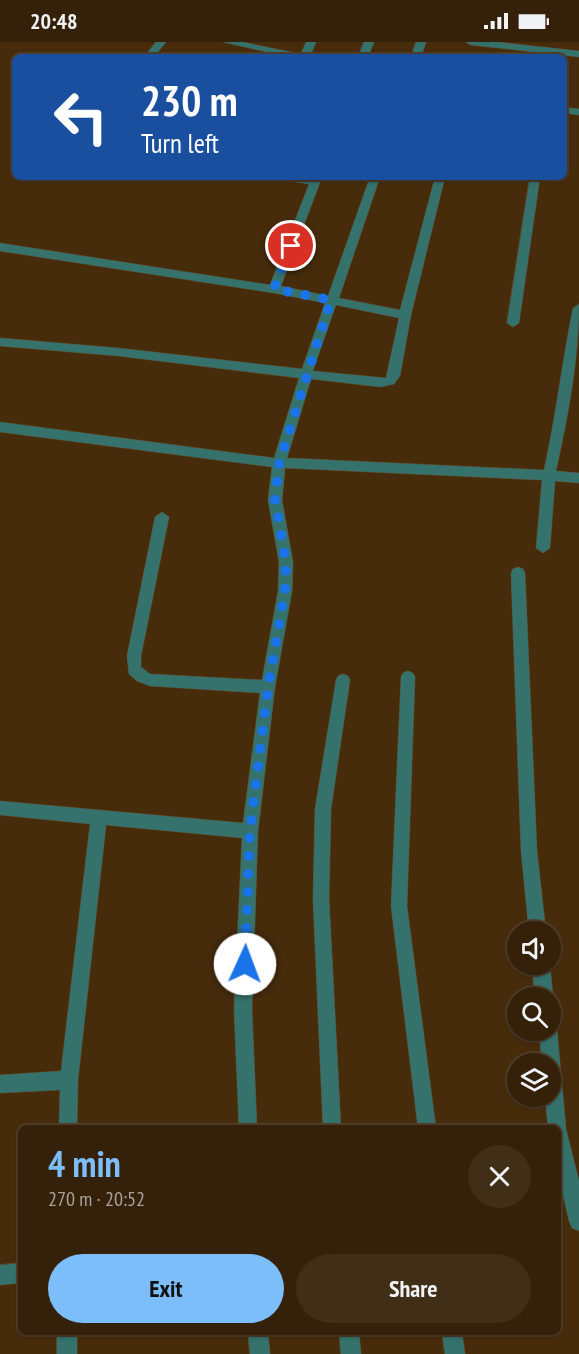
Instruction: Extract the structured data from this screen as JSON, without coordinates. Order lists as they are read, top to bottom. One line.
{"page":{"status":"20:48","turn":["230 m","Turn left"],"heading":["4 min","270 m · 20:52"],"buttons":["Exit","Share"]}}
